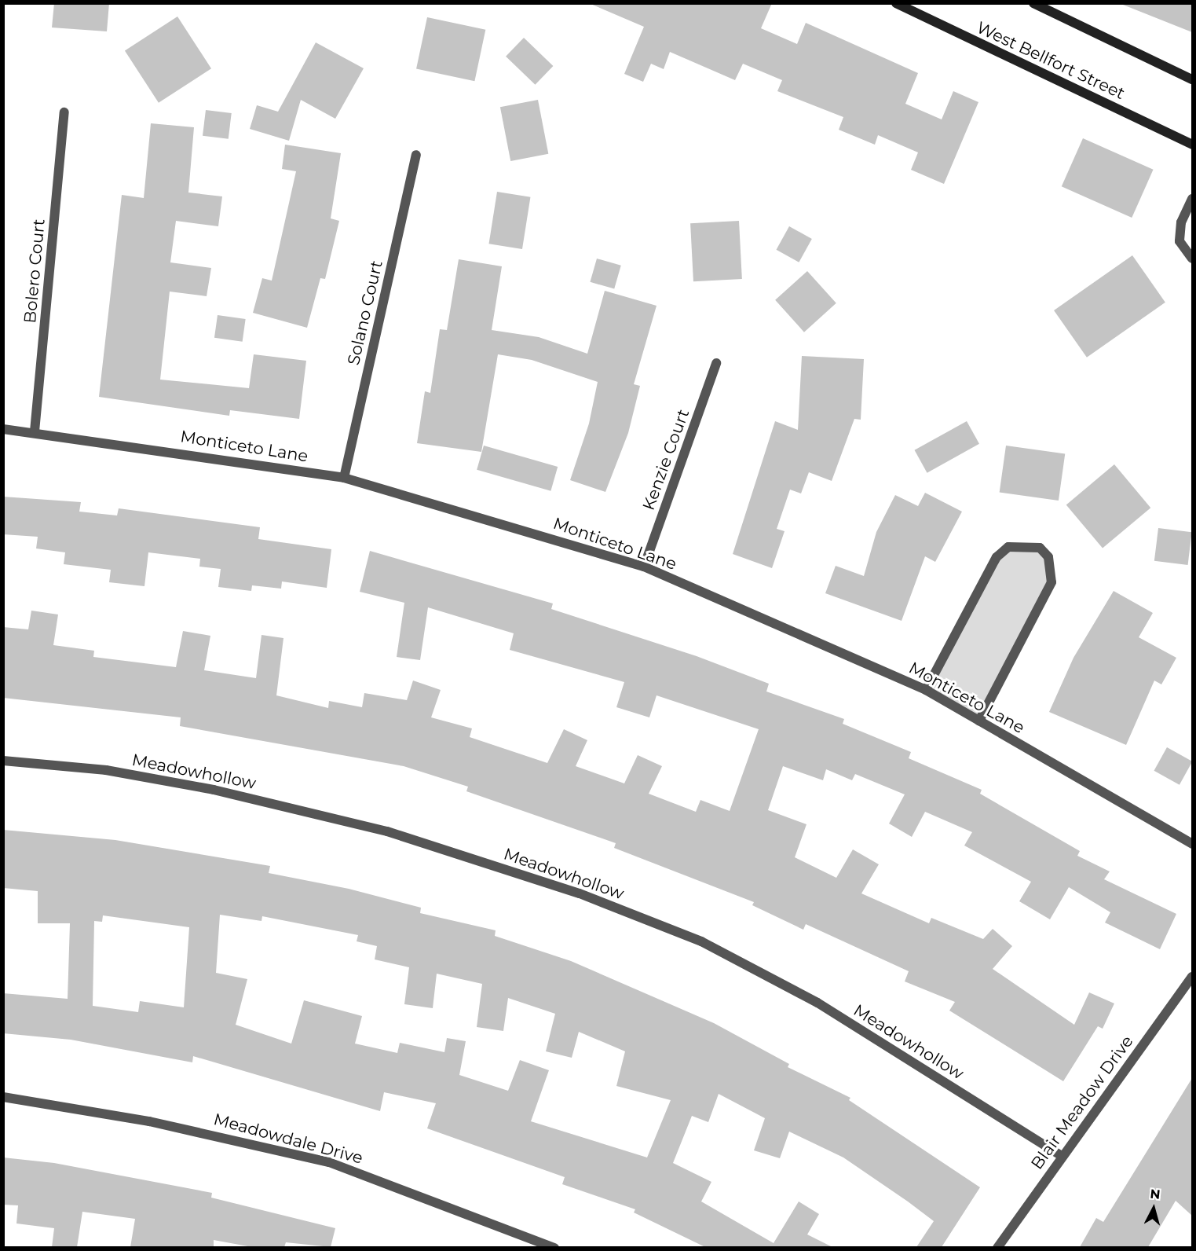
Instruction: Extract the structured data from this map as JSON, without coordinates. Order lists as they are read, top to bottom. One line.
{"streets":{"main road":["West Bellfort Street"],"street":["Bolero Court","Solano Court","Monticeto Lane","Kenzie Court","Meadowhollow","Blair Meadow Drive","Meadowdale Drive"]},"crossings":[["Bolero Court","Monticeto Lane"],["Solano Court","Monticeto Lane"],["Monticeto Lane","Kenzie Court"],["Meadowhollow","Blair Meadow Drive"]],"north":"top"}
